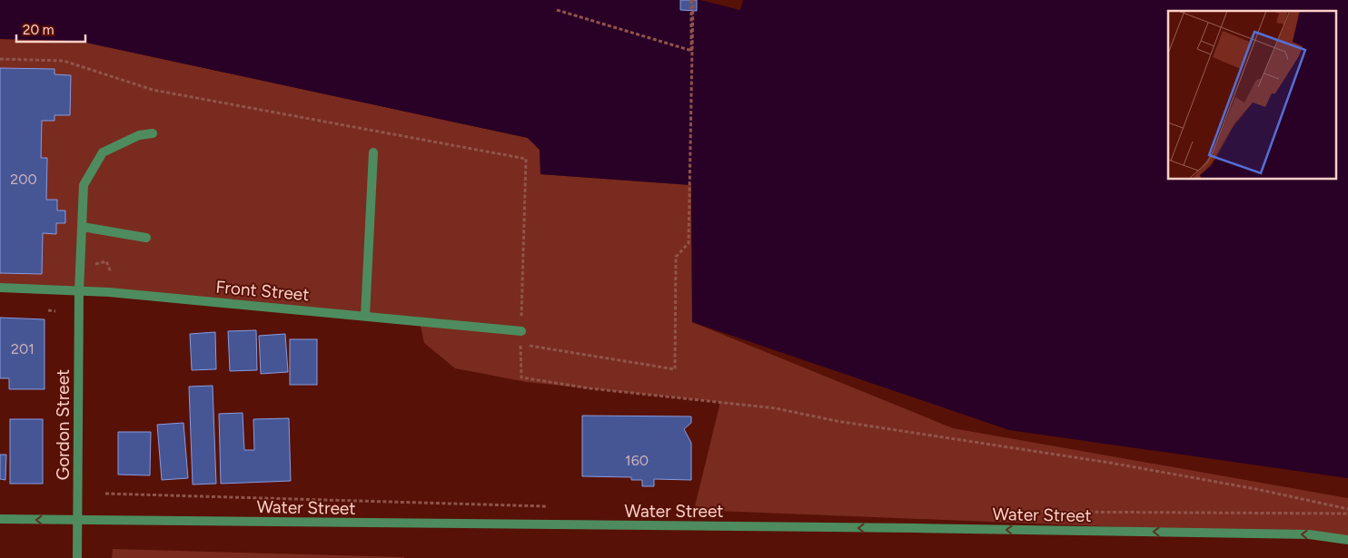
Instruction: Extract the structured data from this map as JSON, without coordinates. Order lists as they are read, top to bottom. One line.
{"streets":{"street":["Front Street","Gordon Street","Water Street"]},"crossings":[["Front Street","Gordon Street"],["Gordon Street","Water Street"]],"one_way":["Water Street"],"house_numbers":["200","201","160"],"scale_bar":"20 m"}
